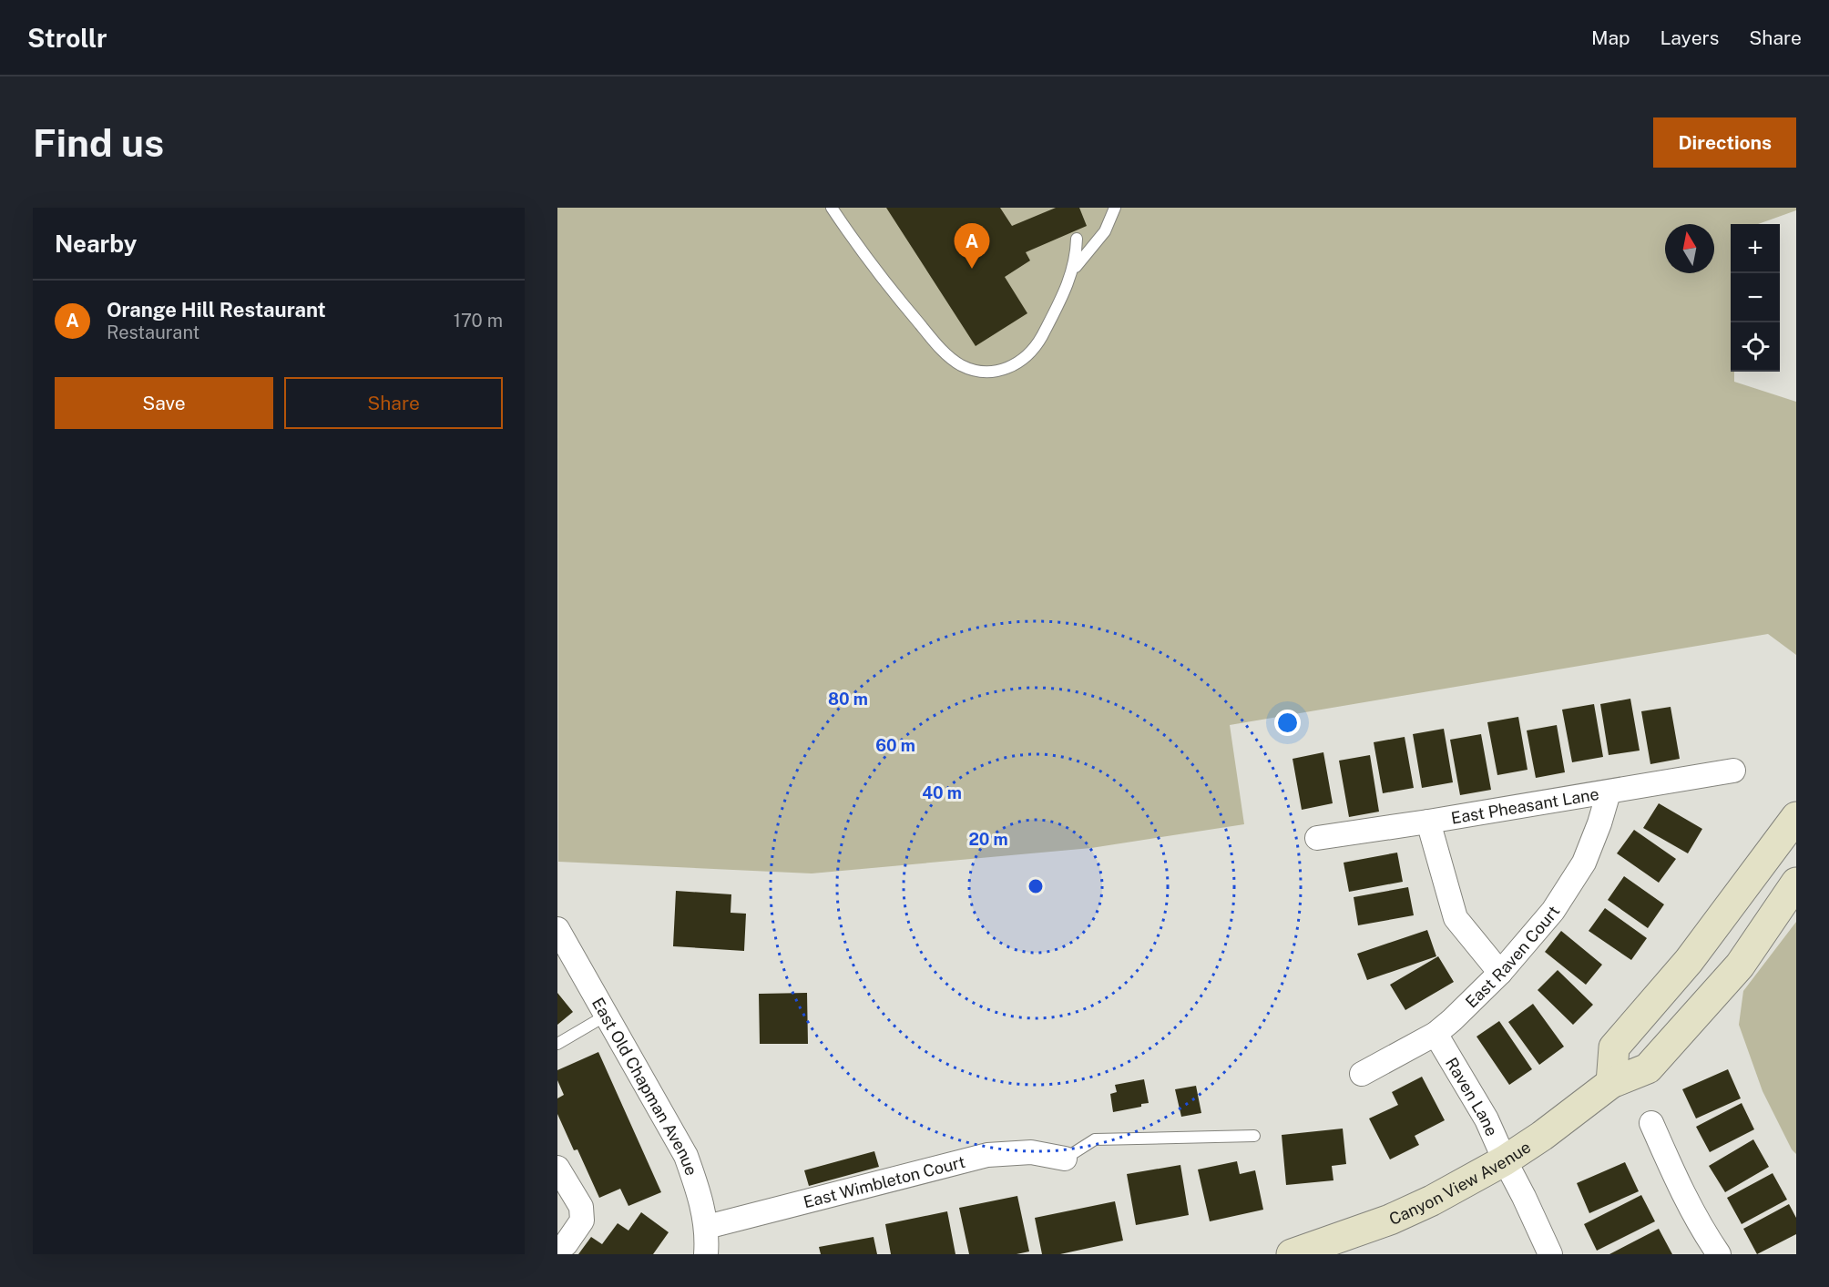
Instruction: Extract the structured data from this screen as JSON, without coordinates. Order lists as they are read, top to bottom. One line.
{"streets":{"street":["East Pheasant Lane","East Raven Court","East Old Chapman Avenue","Raven Lane","East Wimbleton Court","Canyon View Avenue"]},"crossings":[["East Pheasant Lane","East Raven Court"],["East Raven Court","Raven Lane"],["East Old Chapman Avenue","East Wimbleton Court"],["Raven Lane","Canyon View Avenue"]],"north":"top","page":{"header":"Strollr","nav":["Map","Layers","Share"],"buttons":["Directions",["Save","Share"]],"title":"Find us","heading":"Nearby","pins":"A","map_buttons":["+","−"],"list":[{"mark":"A","name":"Orange Hill Restaurant","note":"Restaurant","value":"170 m"}]},"rings":["80 m","60 m","40 m","20 m"]}
